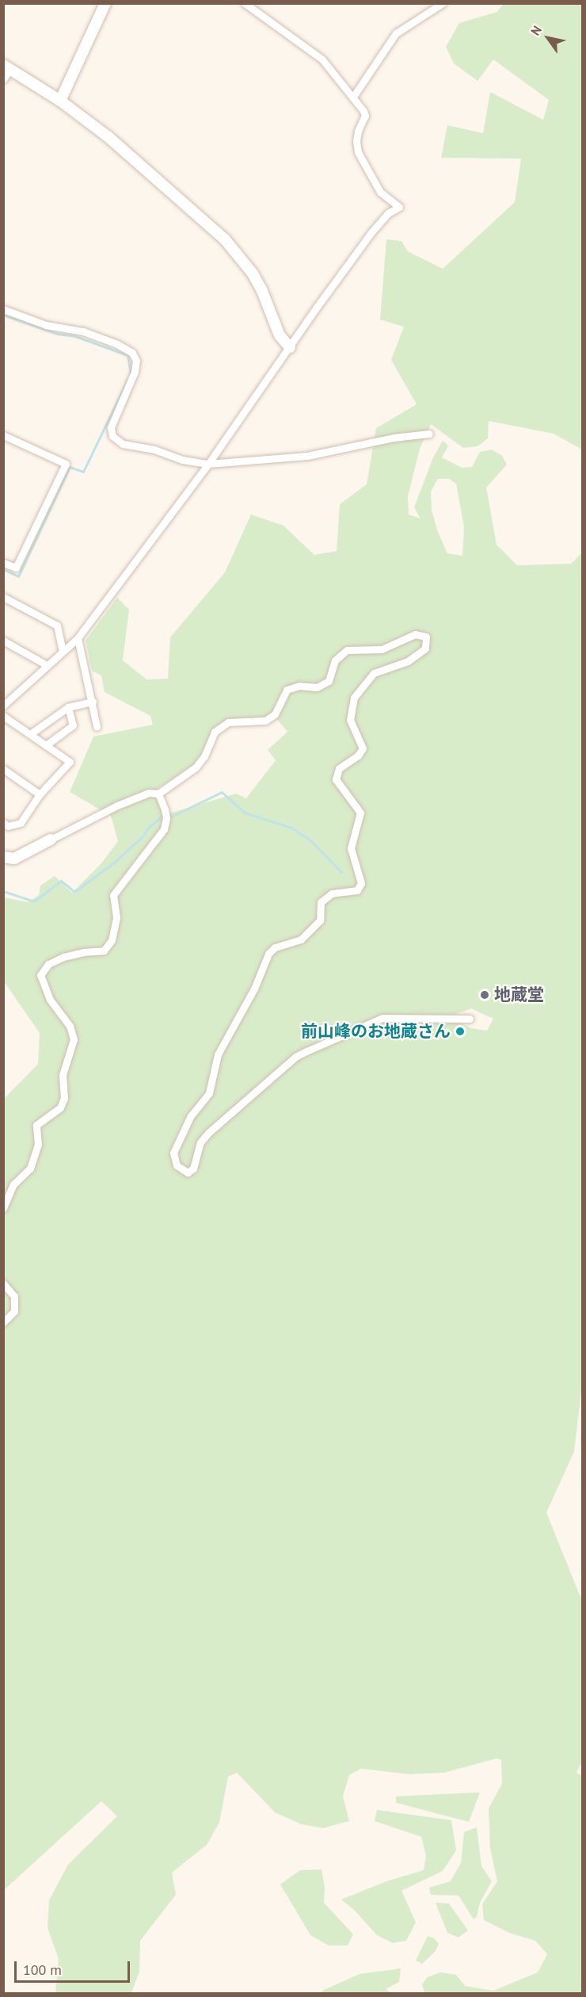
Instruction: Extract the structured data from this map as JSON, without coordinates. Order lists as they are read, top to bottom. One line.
{"places":["地蔵堂","前山峰のお地蔵さん"],"scale_bar":"100 m","north":"top left"}
